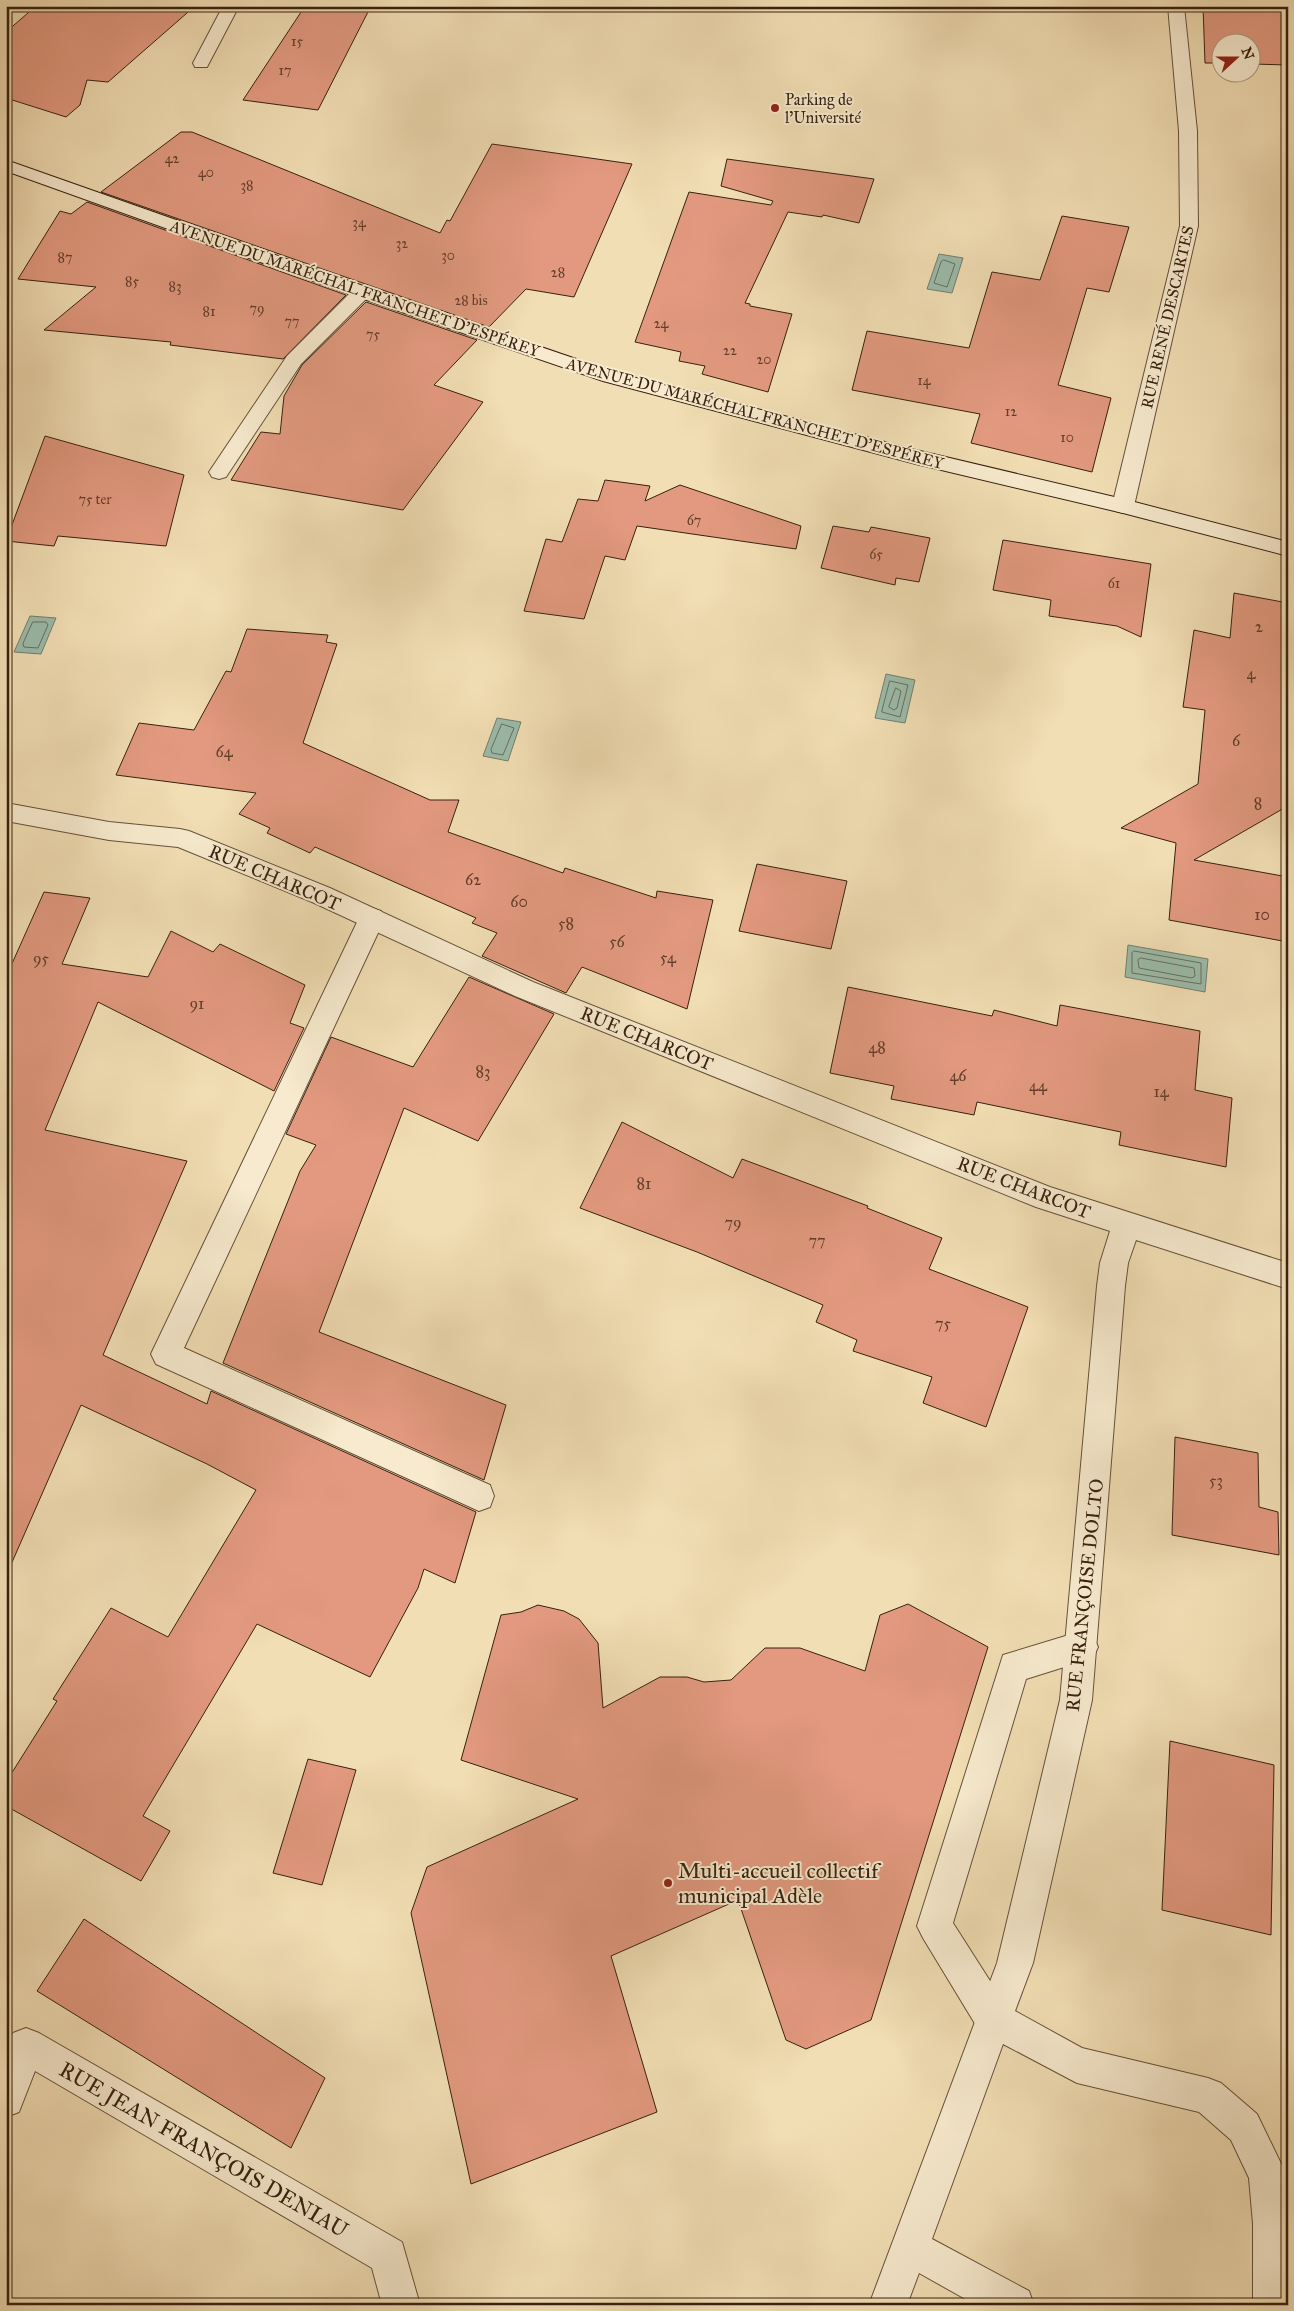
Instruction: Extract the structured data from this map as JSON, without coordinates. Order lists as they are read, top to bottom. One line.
{"streets":{"street":["AVENUE DU MARÉCHAL FRANCHET D'ESPÉREY","RUE RENÉ DESCARTES","RUE CHARCOT","RUE FRANÇOISE DOLTO","RUE JEAN FRANÇOIS DENIAU"]},"crossings":[["AVENUE DU MARÉCHAL FRANCHET D'ESPÉREY","RUE RENÉ DESCARTES"],["RUE CHARCOT","RUE FRANÇOISE DOLTO"]],"places":["Parking de l'Université","Multi-accueil collectif municipal Adèle"],"house_numbers":["15","17","42","40","38","34","32","30","87","28","85","83","28 bis","79","81","77","24","75","22","20","14","12","10","75 ter","67","65","61","2","4","6","64","8","62","60","10","58","56","54","95","91","48","83","46","44","14","81","79","77","75","53"],"north":"right"}
